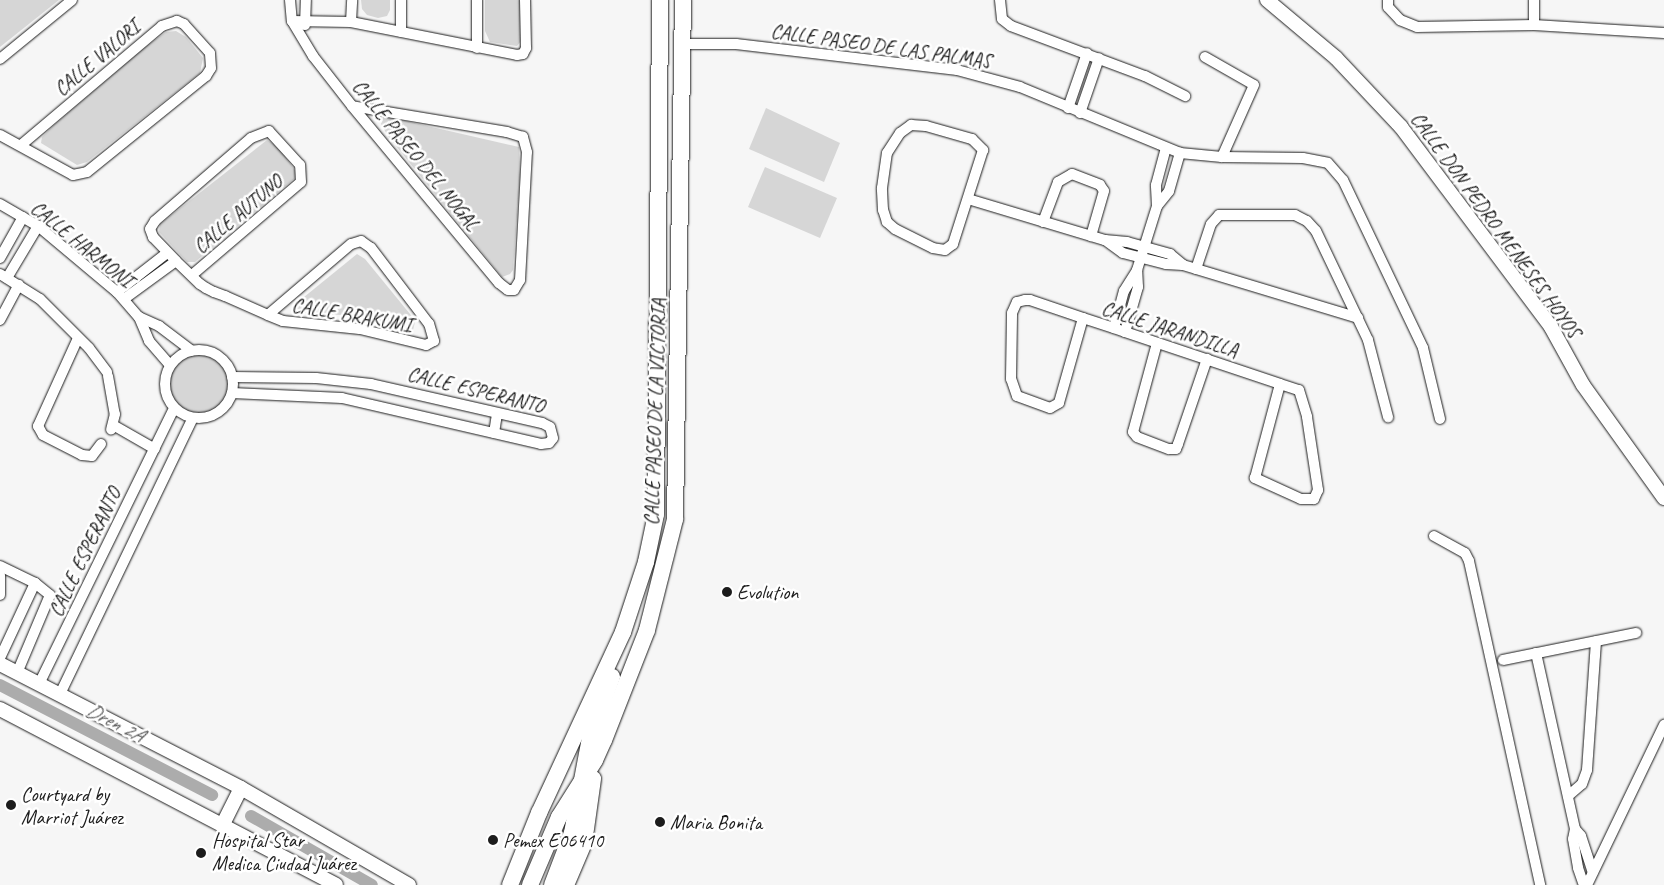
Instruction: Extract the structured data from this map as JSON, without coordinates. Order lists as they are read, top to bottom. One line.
{"streets":{"main road":["CALLE DON PEDRO MENESES HOYOS","CALLE PASEO DE LA VICTORIA"],"street":["CALLE PASEO DE LAS PALMAS","CALLE VALORI","CALLE PASEO DEL NOGAL","CALLE AUTUNO","CALLE HARMONI","CALLE BRAKUMI","CALLE JARANDILLA","CALLE ESPERANTO"]},"crossings":[["CALLE PASEO DE LAS PALMAS","CALLE PASEO DE LA VICTORIA"],["CALLE AUTUNO","CALLE BRAKUMI"],["CALLE HARMONI","CALLE ESPERANTO"]],"water":["Dren 2A"],"places":["Evolution","Courtyard by Marriot Juárez","Maria Bonita","Pemex E06410","Hospital Star Medica Ciudad Juárez"]}
